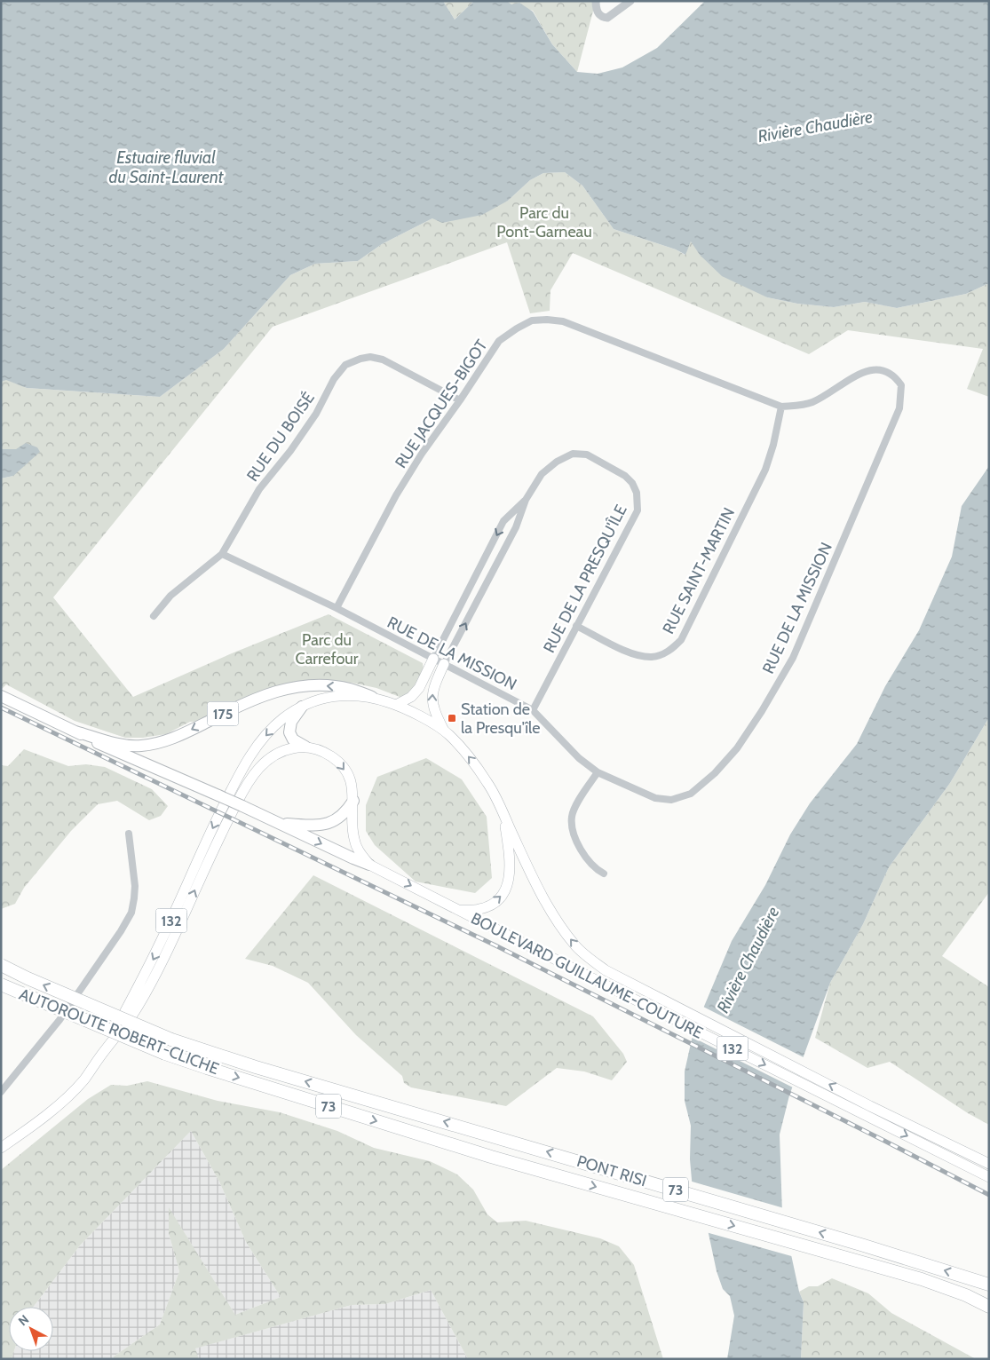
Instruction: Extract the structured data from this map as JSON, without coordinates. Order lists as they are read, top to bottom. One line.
{"streets":{"highway":["175","BOULEVARD GUILLAUME-COUTURE","AUTOROUTE ROBERT-CLICHE","73","PONT RISI"],"main road":["132"],"street":["RUE JACQUES-BIGOT","RUE DU BOISÉ","RUE SAINT-MARTIN","RUE DE LA PRESQU'ÎLE","RUE DE LA MISSION"]},"crossings":[["RUE JACQUES-BIGOT","RUE DU BOISÉ"],["RUE JACQUES-BIGOT","RUE SAINT-MARTIN"],["RUE JACQUES-BIGOT","RUE DE LA MISSION"],["RUE DU BOISÉ","RUE DE LA MISSION"],["RUE SAINT-MARTIN","RUE DE LA PRESQU'ÎLE"],["RUE SAINT-MARTIN","RUE DE LA MISSION"],["RUE DE LA PRESQU'ÎLE","RUE DE LA MISSION"],["132","BOULEVARD GUILLAUME-COUTURE"],["AUTOROUTE ROBERT-CLICHE","PONT RISI"]],"water":["Rivière Chaudière","Estuaire fluvial du Saint-Laurent"],"parks":["Parc du Pont-Garneau","Parc du Carrefour"],"places":{"transit":["Station de la Presqu'île"]},"north":"top left"}
